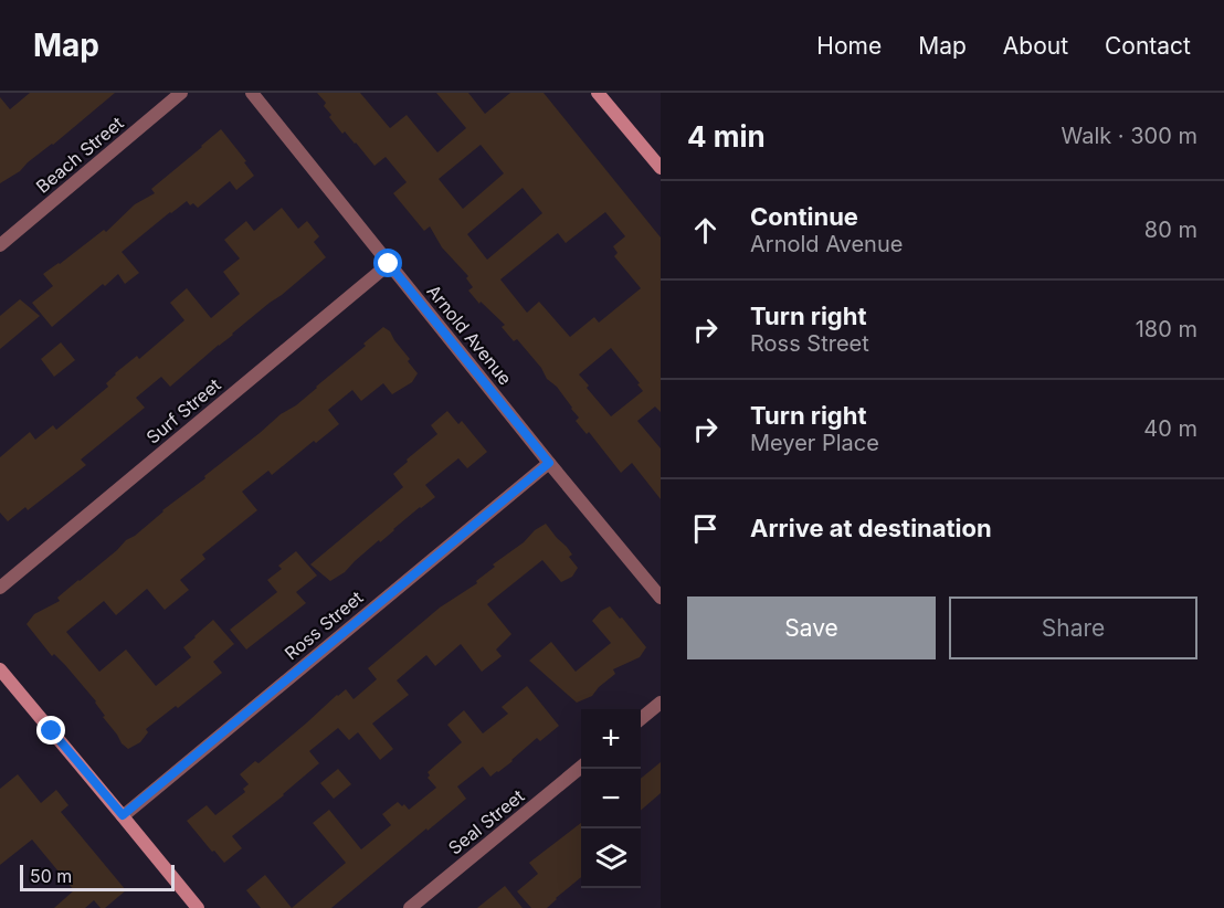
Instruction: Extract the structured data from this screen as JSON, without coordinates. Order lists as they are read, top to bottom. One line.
{"streets":{"street":["Beach Street","Arnold Avenue","Surf Street","Ross Street","Seal Street"]},"crossings":[["Arnold Avenue","Surf Street"],["Arnold Avenue","Ross Street"]],"scale_bar":"50 m","page":{"header":"Map","nav":["Home","Map","About","Contact"],"heading":["4 min","Walk · 300 m"],"list":[["Continue","Arnold Avenue","80 m"],["Turn right","Ross Street","180 m"],["Turn right","Meyer Place","40 m"],"Arrive at destination"],"buttons":["Save","Share"],"map_buttons":["+","−"],"scale":"50 m"}}
